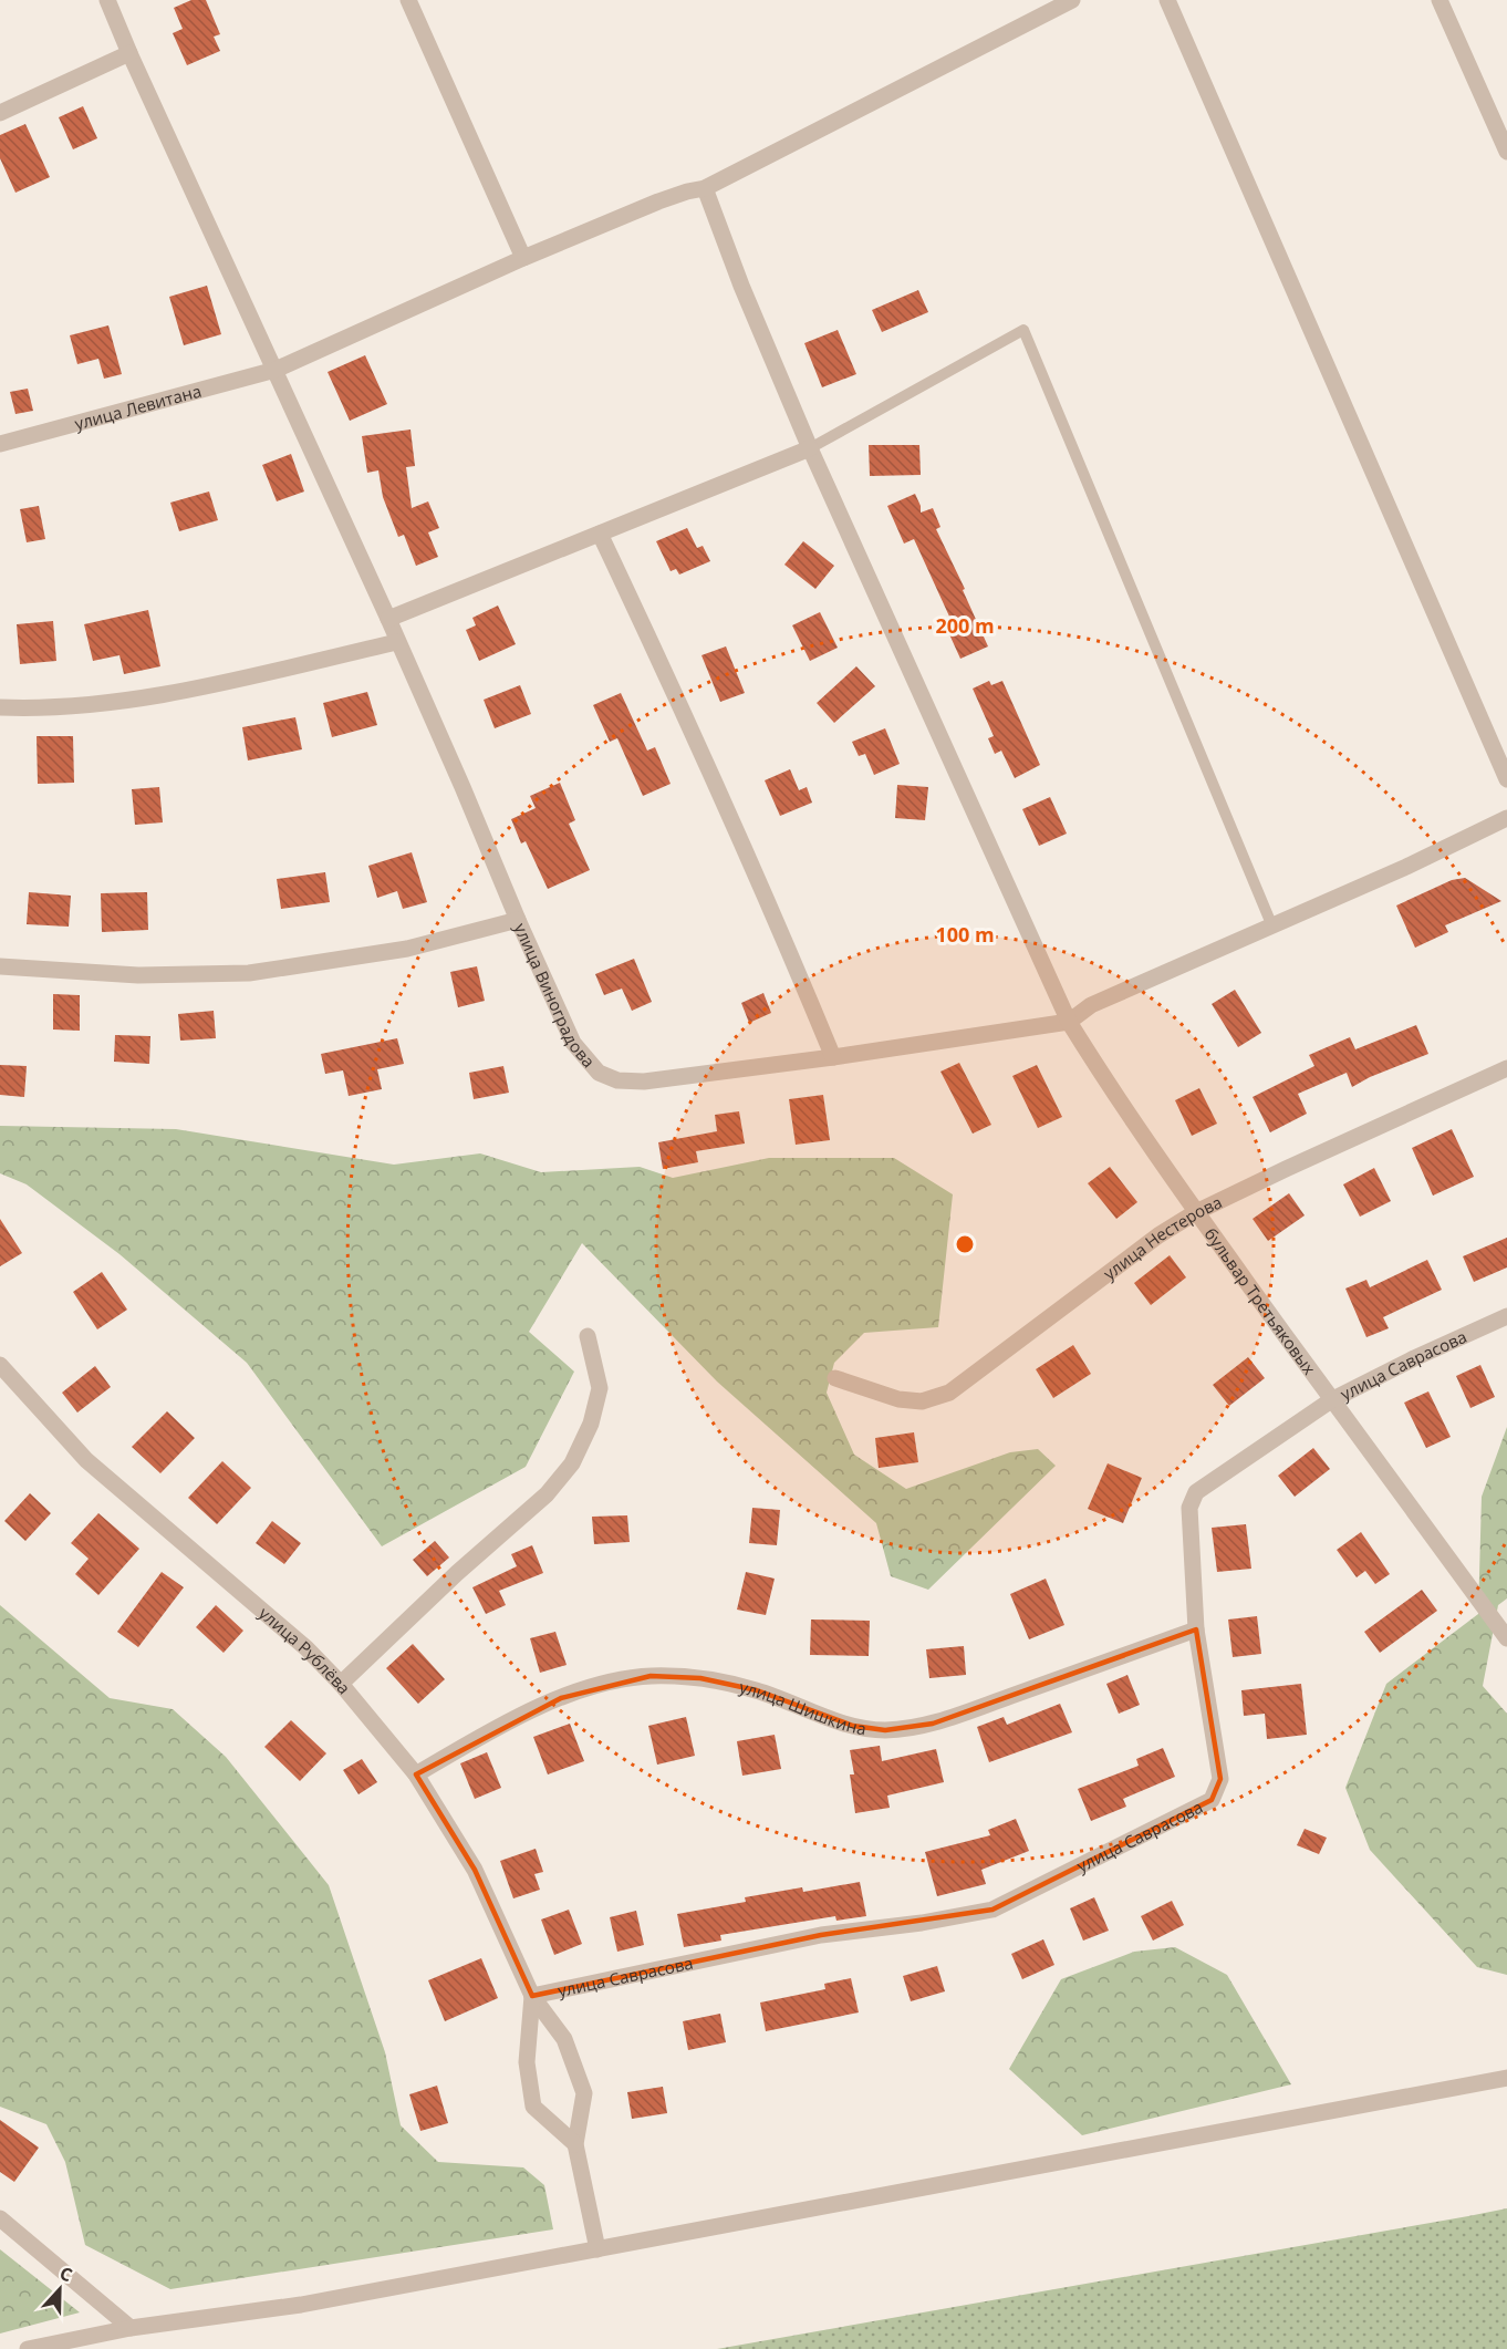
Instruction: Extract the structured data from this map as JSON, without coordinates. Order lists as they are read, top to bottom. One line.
{"streets":{"street":["улица Левитана","улица Виноградова","улица Нестерова","бульвар Третьяковых","улица Саврасова","улица Рублёва","улица Шишкина"]},"crossings":[["улица Левитана","бульвар Третьяковых"],["улица Виноградова","бульвар Третьяковых"],["улица Нестерова","бульвар Третьяковых"],["бульвар Третьяковых","улица Саврасова"],["улица Саврасова","улица Рублёва"],["улица Саврасова","улица Шишкина"],["улица Рублёва","улица Шишкина"]],"north":"top","rings":["200 m","100 m"]}
